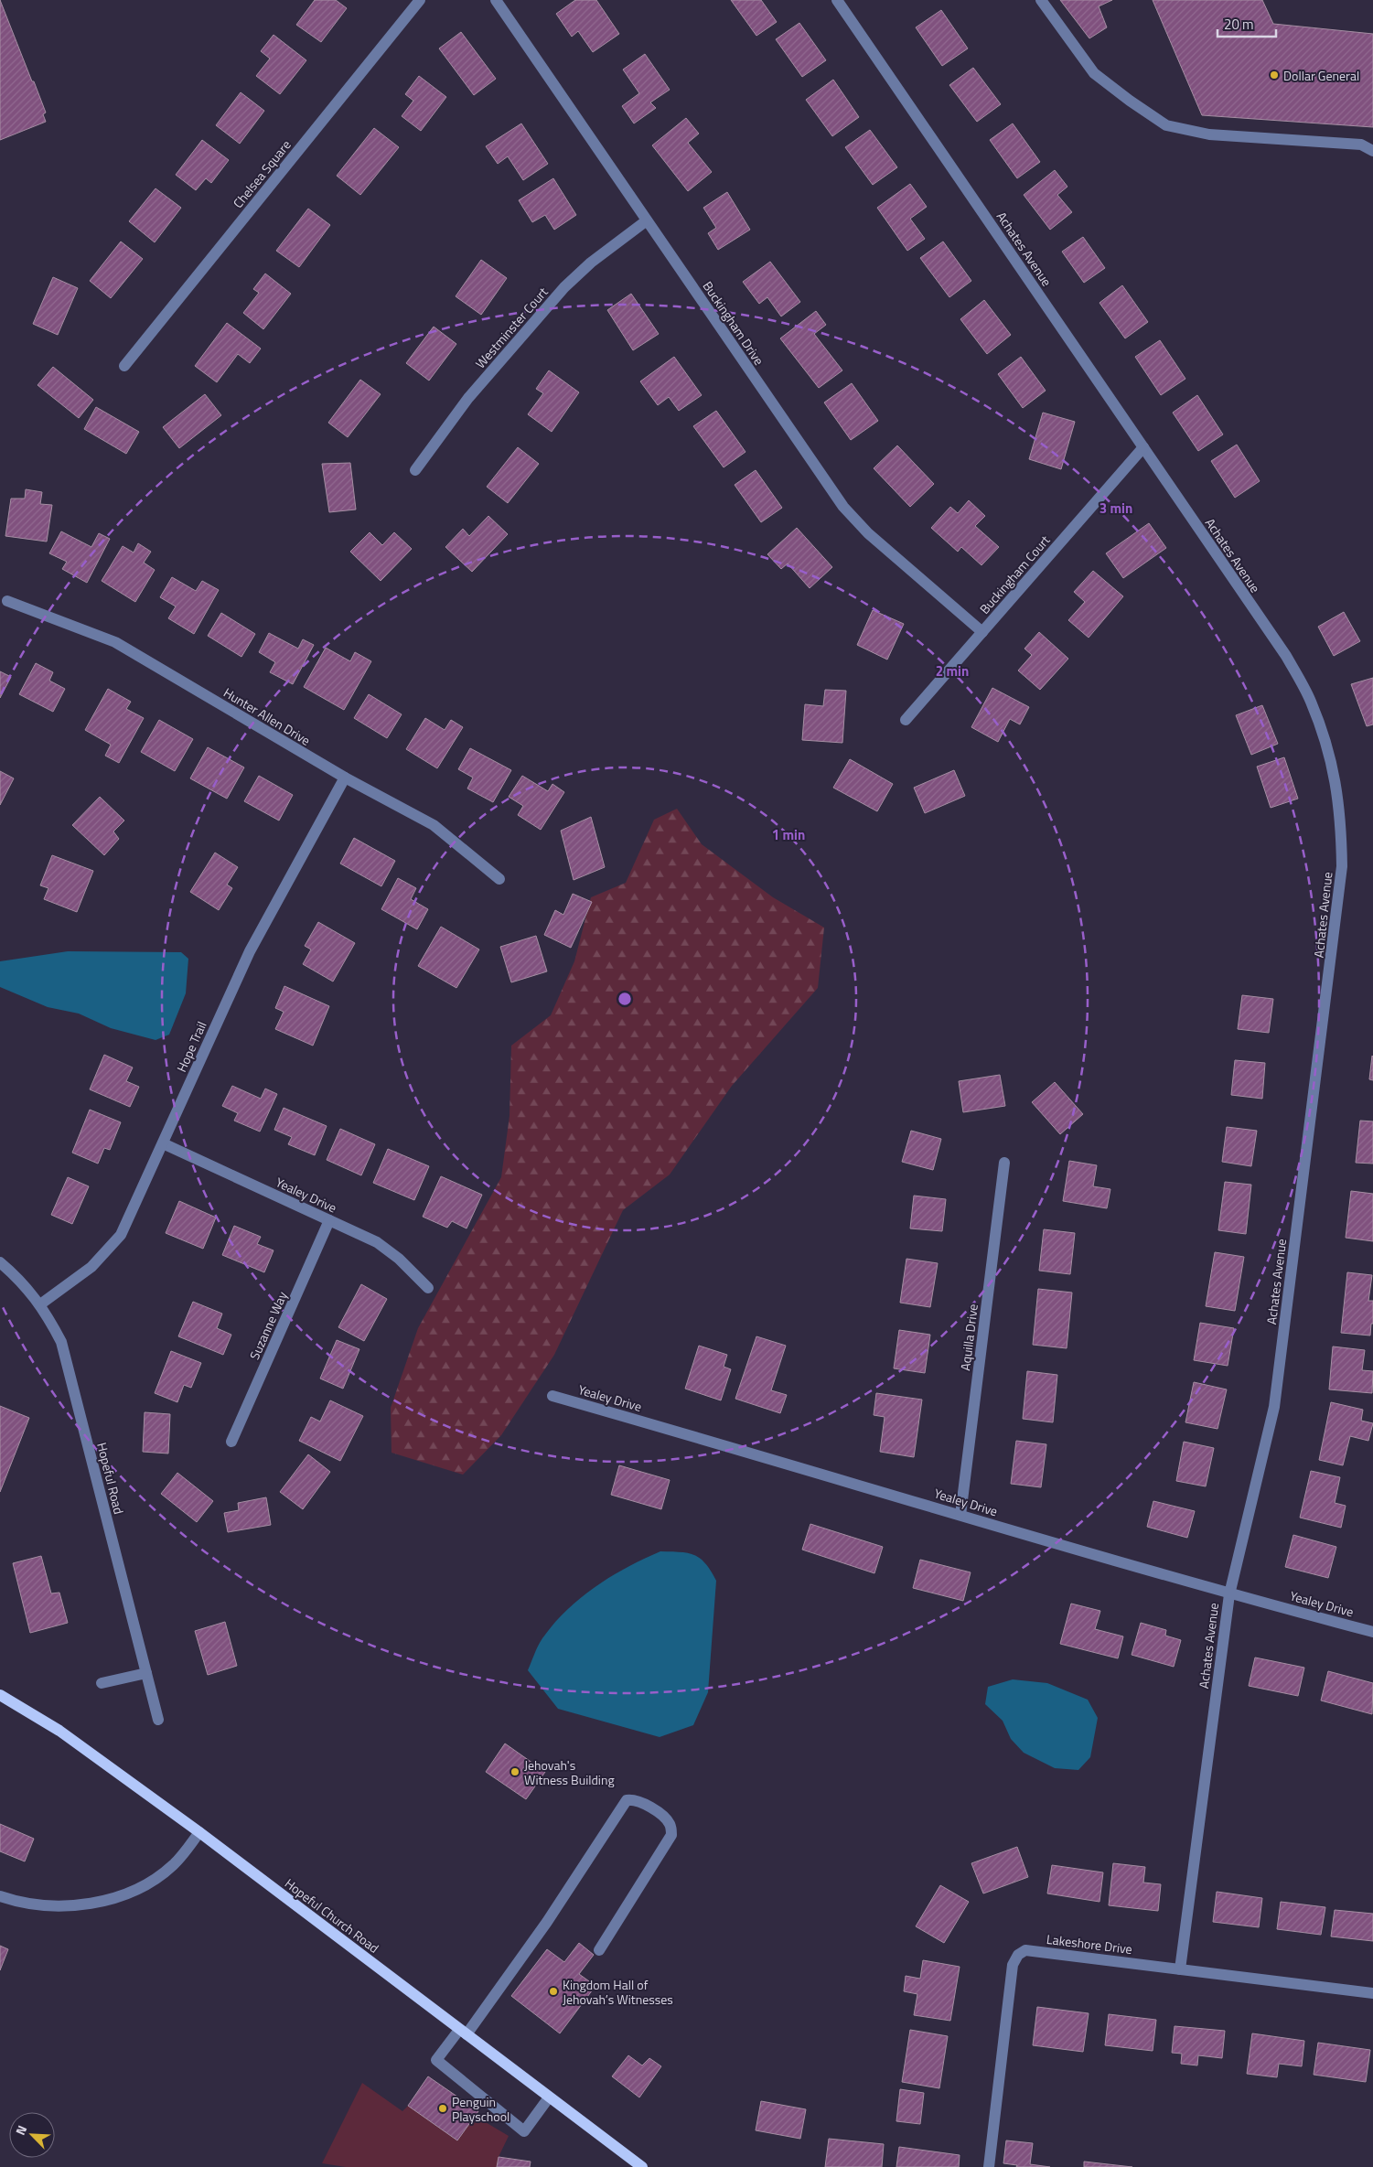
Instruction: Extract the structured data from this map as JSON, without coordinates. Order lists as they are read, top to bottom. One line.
{"streets":{"main road":["Hopeful Church Road"],"street":["Chelsea Square","Achates Avenue","Buckingham Drive","Westminster Court","Buckingham Court","Hunter Allen Drive","Hope Trail","Yealey Drive","Suzanne Way","Aquilla Drive","Hopeful Road","Lakeshore Drive"]},"crossings":[["Achates Avenue","Buckingham Court"],["Achates Avenue","Yealey Drive"],["Achates Avenue","Lakeshore Drive"],["Buckingham Drive","Westminster Court"],["Buckingham Drive","Buckingham Court"],["Hunter Allen Drive","Hope Trail"],["Hope Trail","Yealey Drive"],["Hope Trail","Hopeful Road"],["Yealey Drive","Suzanne Way"],["Yealey Drive","Aquilla Drive"]],"places":["Dollar General","Jehovah's Witness Building","Kingdom Hall of Jehovah’s Witnesses","Penguin Playschool"],"scale_bar":"20 m","north":"top left","rings":["3 min","2 min","1 min"]}
